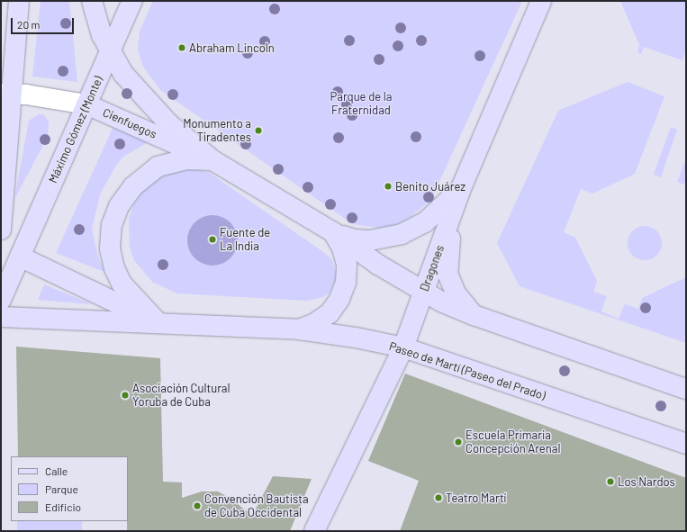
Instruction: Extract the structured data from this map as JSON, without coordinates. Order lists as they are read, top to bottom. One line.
{"streets":{"main road":["Cienfuegos","Máximo Gómez (Monte)","Dragones","Paseo de Martí (Paseo del Prado)"]},"crossings":[["Cienfuegos","Máximo Gómez (Monte)"],["Máximo Gómez (Monte)","Paseo de Martí (Paseo del Prado)"],["Dragones","Paseo de Martí (Paseo del Prado)"]],"parks":["Parque de la Fraternidad"],"places":["Abraham Lincoln","Monumento a Tiradentes","Benito Juárez","Fuente de La India","Asociación Cultural Yoruba de Cuba","Escuela Primaria Concepción Arenal","Los Nardos","Teatro Martí","Convención Bautista de Cuba Occidental"],"legend":["Calle","Parque","Edificio"],"scale_bar":"20 m"}
